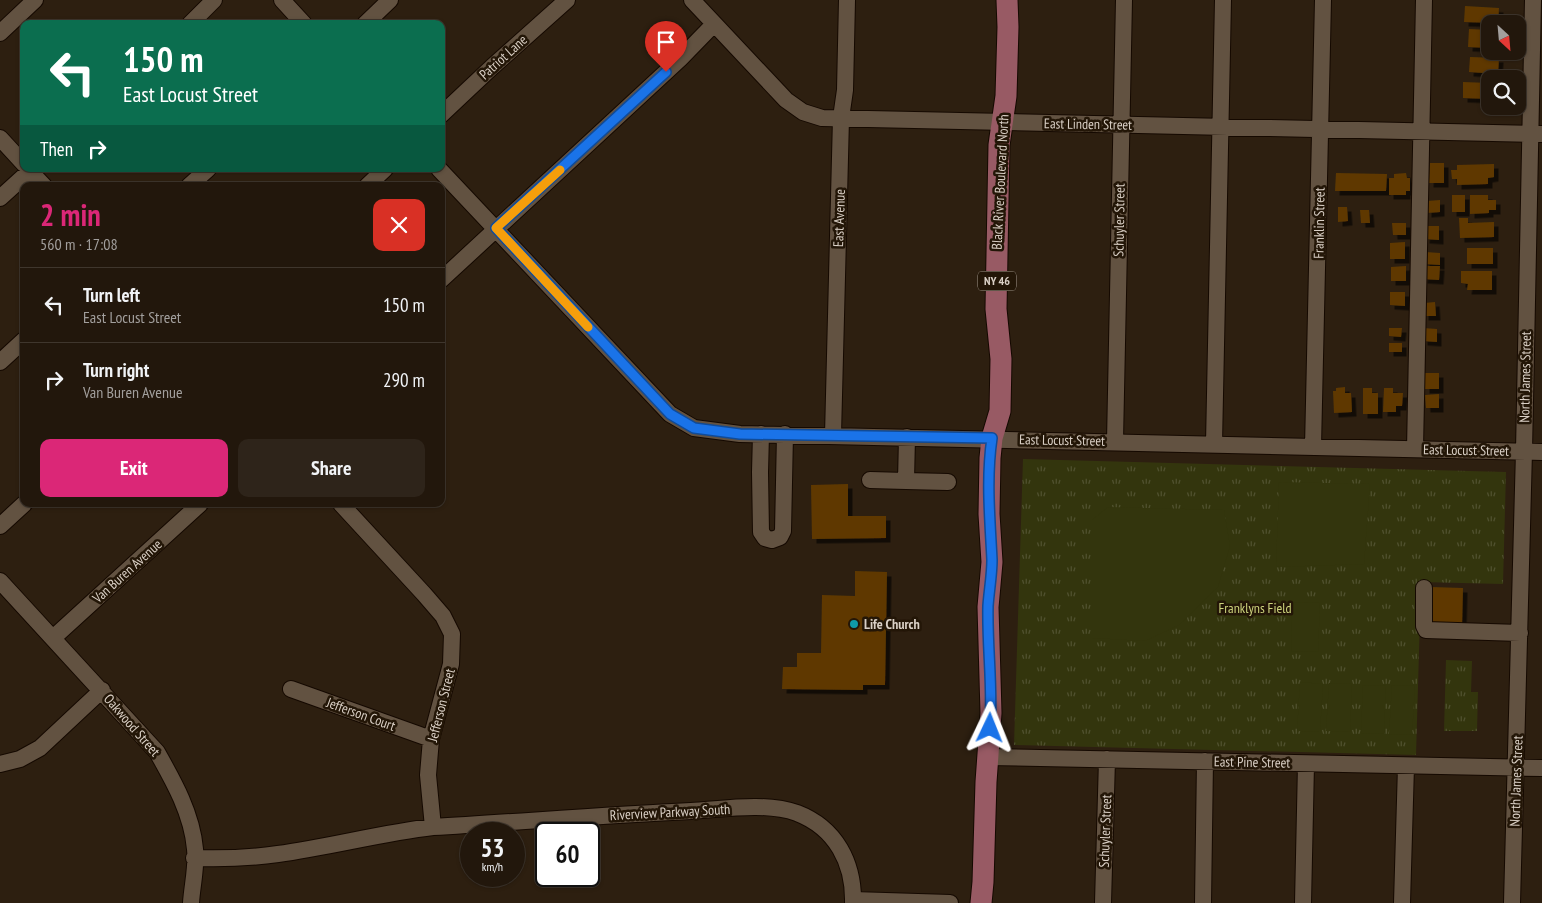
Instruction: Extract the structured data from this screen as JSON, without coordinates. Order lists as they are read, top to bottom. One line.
{"streets":{"main road":["Black River Boulevard North","NY 46"],"street":["Patriot Lane","East Linden Street","East Avenue","Schuyler Street","Franklin Street","North James Street","East Locust Street","Van Buren Avenue","Jefferson Street","Jefferson Court","Oakwood Street","East Pine Street","Riverview Parkway South"]},"crossings":[["East Linden Street","Black River Boulevard North"],["East Linden Street","East Avenue"],["East Linden Street","Schuyler Street"],["East Linden Street","Franklin Street"],["East Linden Street","North James Street"],["Black River Boulevard North","East Locust Street"],["Black River Boulevard North","East Pine Street"],["East Avenue","East Locust Street"],["Schuyler Street","East Locust Street"],["Schuyler Street","East Pine Street"],["Franklin Street","East Locust Street"],["North James Street","East Locust Street"],["North James Street","East Pine Street"],["Van Buren Avenue","Oakwood Street"],["Jefferson Street","Jefferson Court"],["Jefferson Street","Riverview Parkway South"],["Oakwood Street","Riverview Parkway South"]],"parks":["Franklyns Field"],"places":["Life Church"],"north":"bottom right","page":{"turn":["150 m","East Locust Street"],"then":"Then","heading":["2 min","560 m · 17:08"],"list":[{"name":"Turn left","note":"East Locust Street","value":"150 m"},{"name":"Turn right","note":"Van Buren Avenue","value":"290 m"}],"buttons":["Exit","Share"],"speed":"53 km/h","limit":"60"}}
